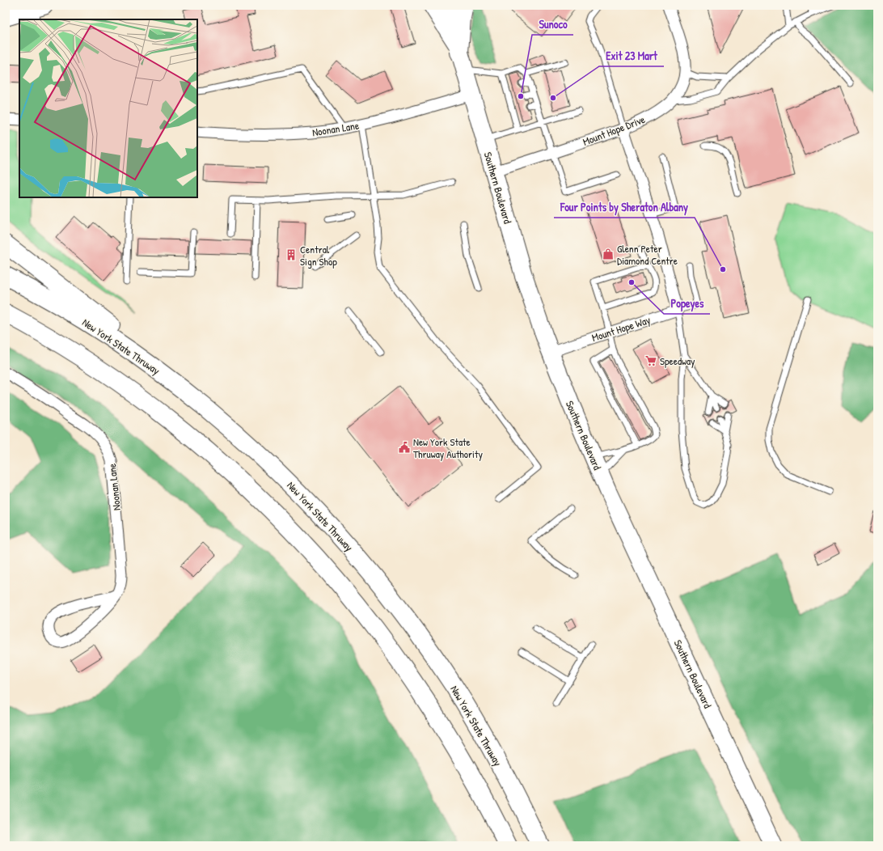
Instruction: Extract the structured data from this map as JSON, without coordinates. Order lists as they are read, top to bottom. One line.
{"streets":{"highway":["New York State Thruway"],"main road":["Southern Boulevard"],"street":["Noonan Lane","Mount Hope Drive","Mount Hope Way"]},"crossings":[["Noonan Lane","Southern Boulevard"],["Mount Hope Drive","Southern Boulevard"],["Southern Boulevard","Mount Hope Way"]],"places":{"other":["Sunoco","Exit 23 Mart","Four Points by Sheraton Albany","Popeyes"],"shop":["Glenn Peter Diamond Centre"],"building":["Central Sign Shop"],"supermarket":["Speedway"],"public building":["New York State Thruway Authority"]}}
